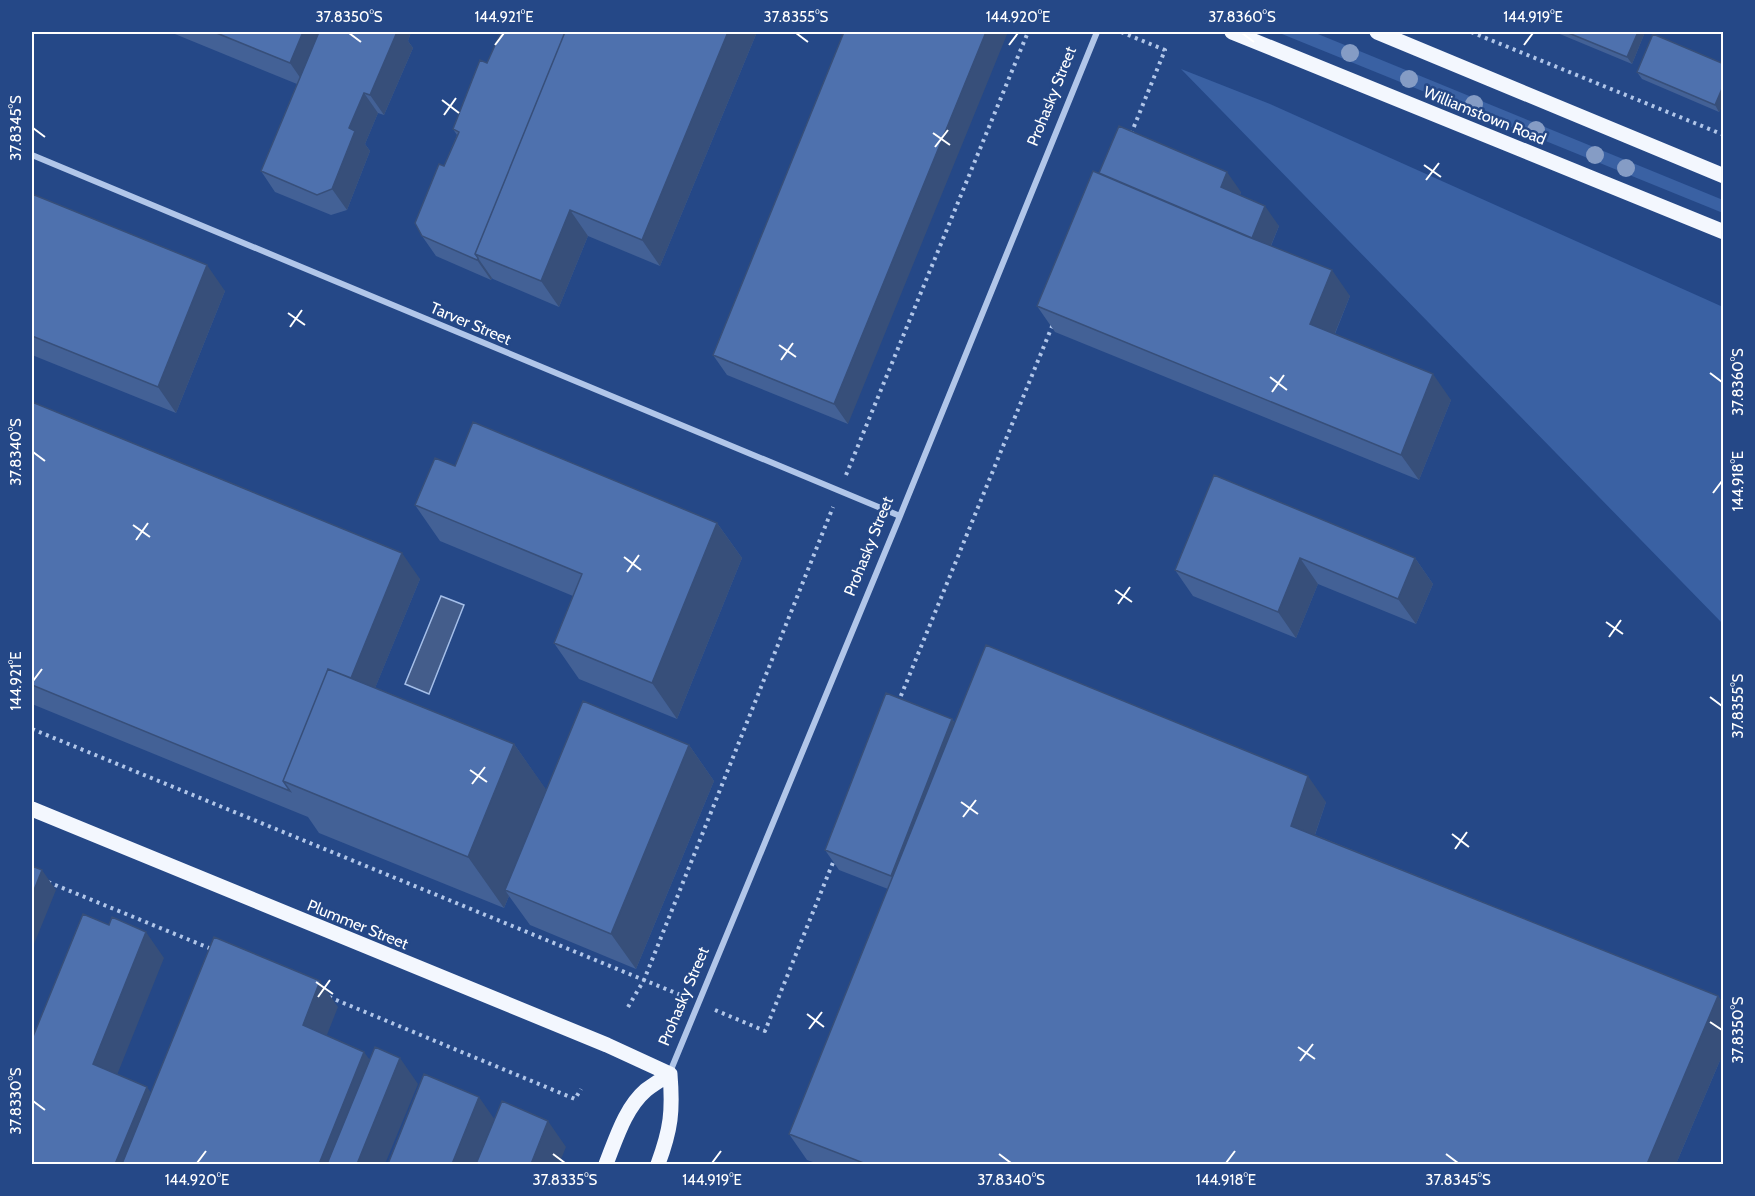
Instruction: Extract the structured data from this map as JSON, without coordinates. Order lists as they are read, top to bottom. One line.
{"streets":{"main road":["Prohasky Street","Williamstown Road","Plummer Street"],"street":["Tarver Street"]},"crossings":[["Prohasky Street","Tarver Street"],["Prohasky Street","Plummer Street"]],"coordinates":["37.8350°S","144.921°E","37.8355°S","144.920°E","37.8360°S","144.919°E","37.8345°S","37.8340°S","144.918°E","37.8330°S","37.8335°S"]}
